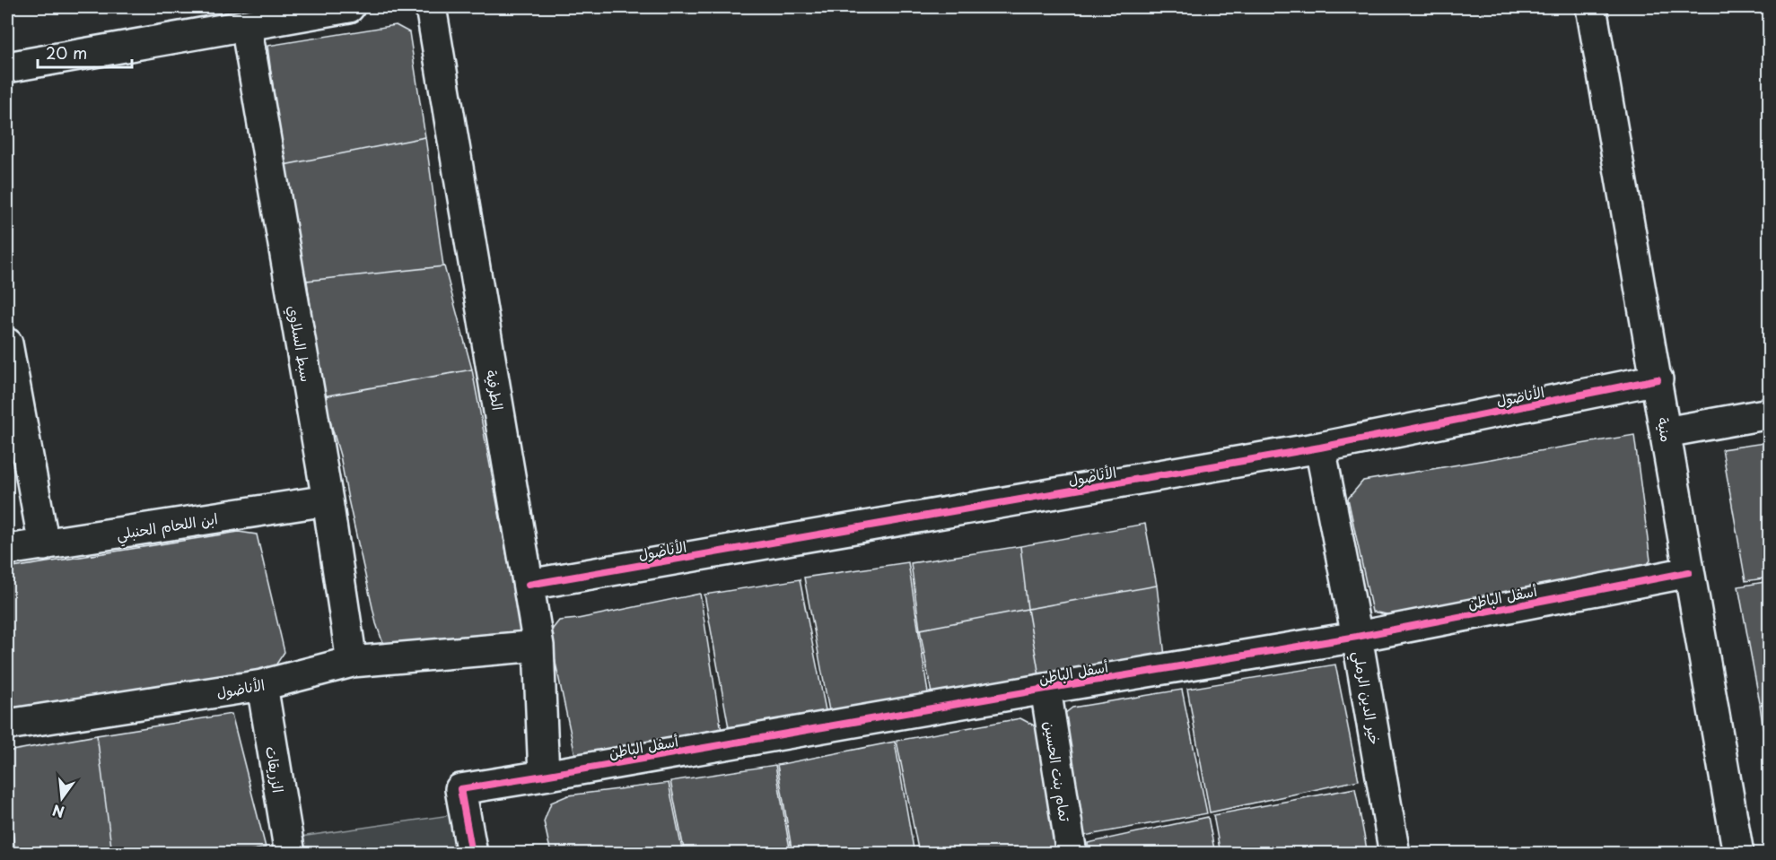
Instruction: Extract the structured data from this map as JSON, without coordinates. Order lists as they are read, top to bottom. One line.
{"streets":{"street":["سبط السلاوي","الطرفية","الأناضول","منية","ابن اللحام الحنبلي","أسفل الباطن","خير الدين الرملي","الزريقات","تمام بنت الحسين"]},"crossings":[["سبط السلاوي","الأناضول"],["سبط السلاوي","ابن اللحام الحنبلي"],["الطرفية","الأناضول"],["الطرفية","أسفل الباطن"],["الأناضول","منية"],["الأناضول","خير الدين الرملي"],["الأناضول","الزريقات"],["منية","أسفل الباطن"],["أسفل الباطن","خير الدين الرملي"],["أسفل الباطن","تمام بنت الحسين"]],"scale_bar":"20 m","north":"bottom"}
